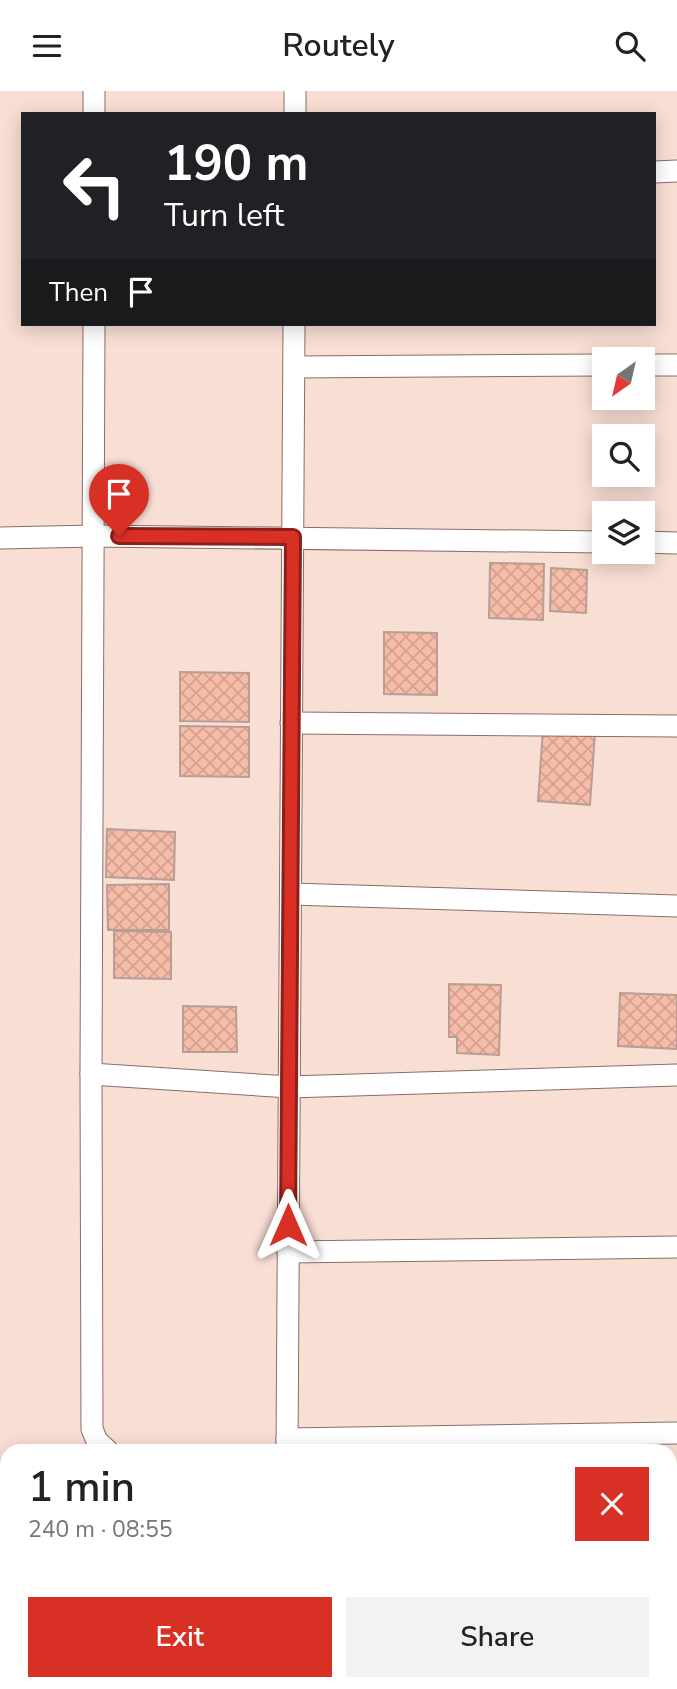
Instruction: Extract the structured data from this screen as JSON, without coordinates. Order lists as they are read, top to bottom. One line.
{"north":"bottom left","page":{"header":"Routely","turn":["190 m","Turn left"],"then":"Then","heading":["1 min","240 m · 08:55"],"buttons":["Exit","Share"]}}
